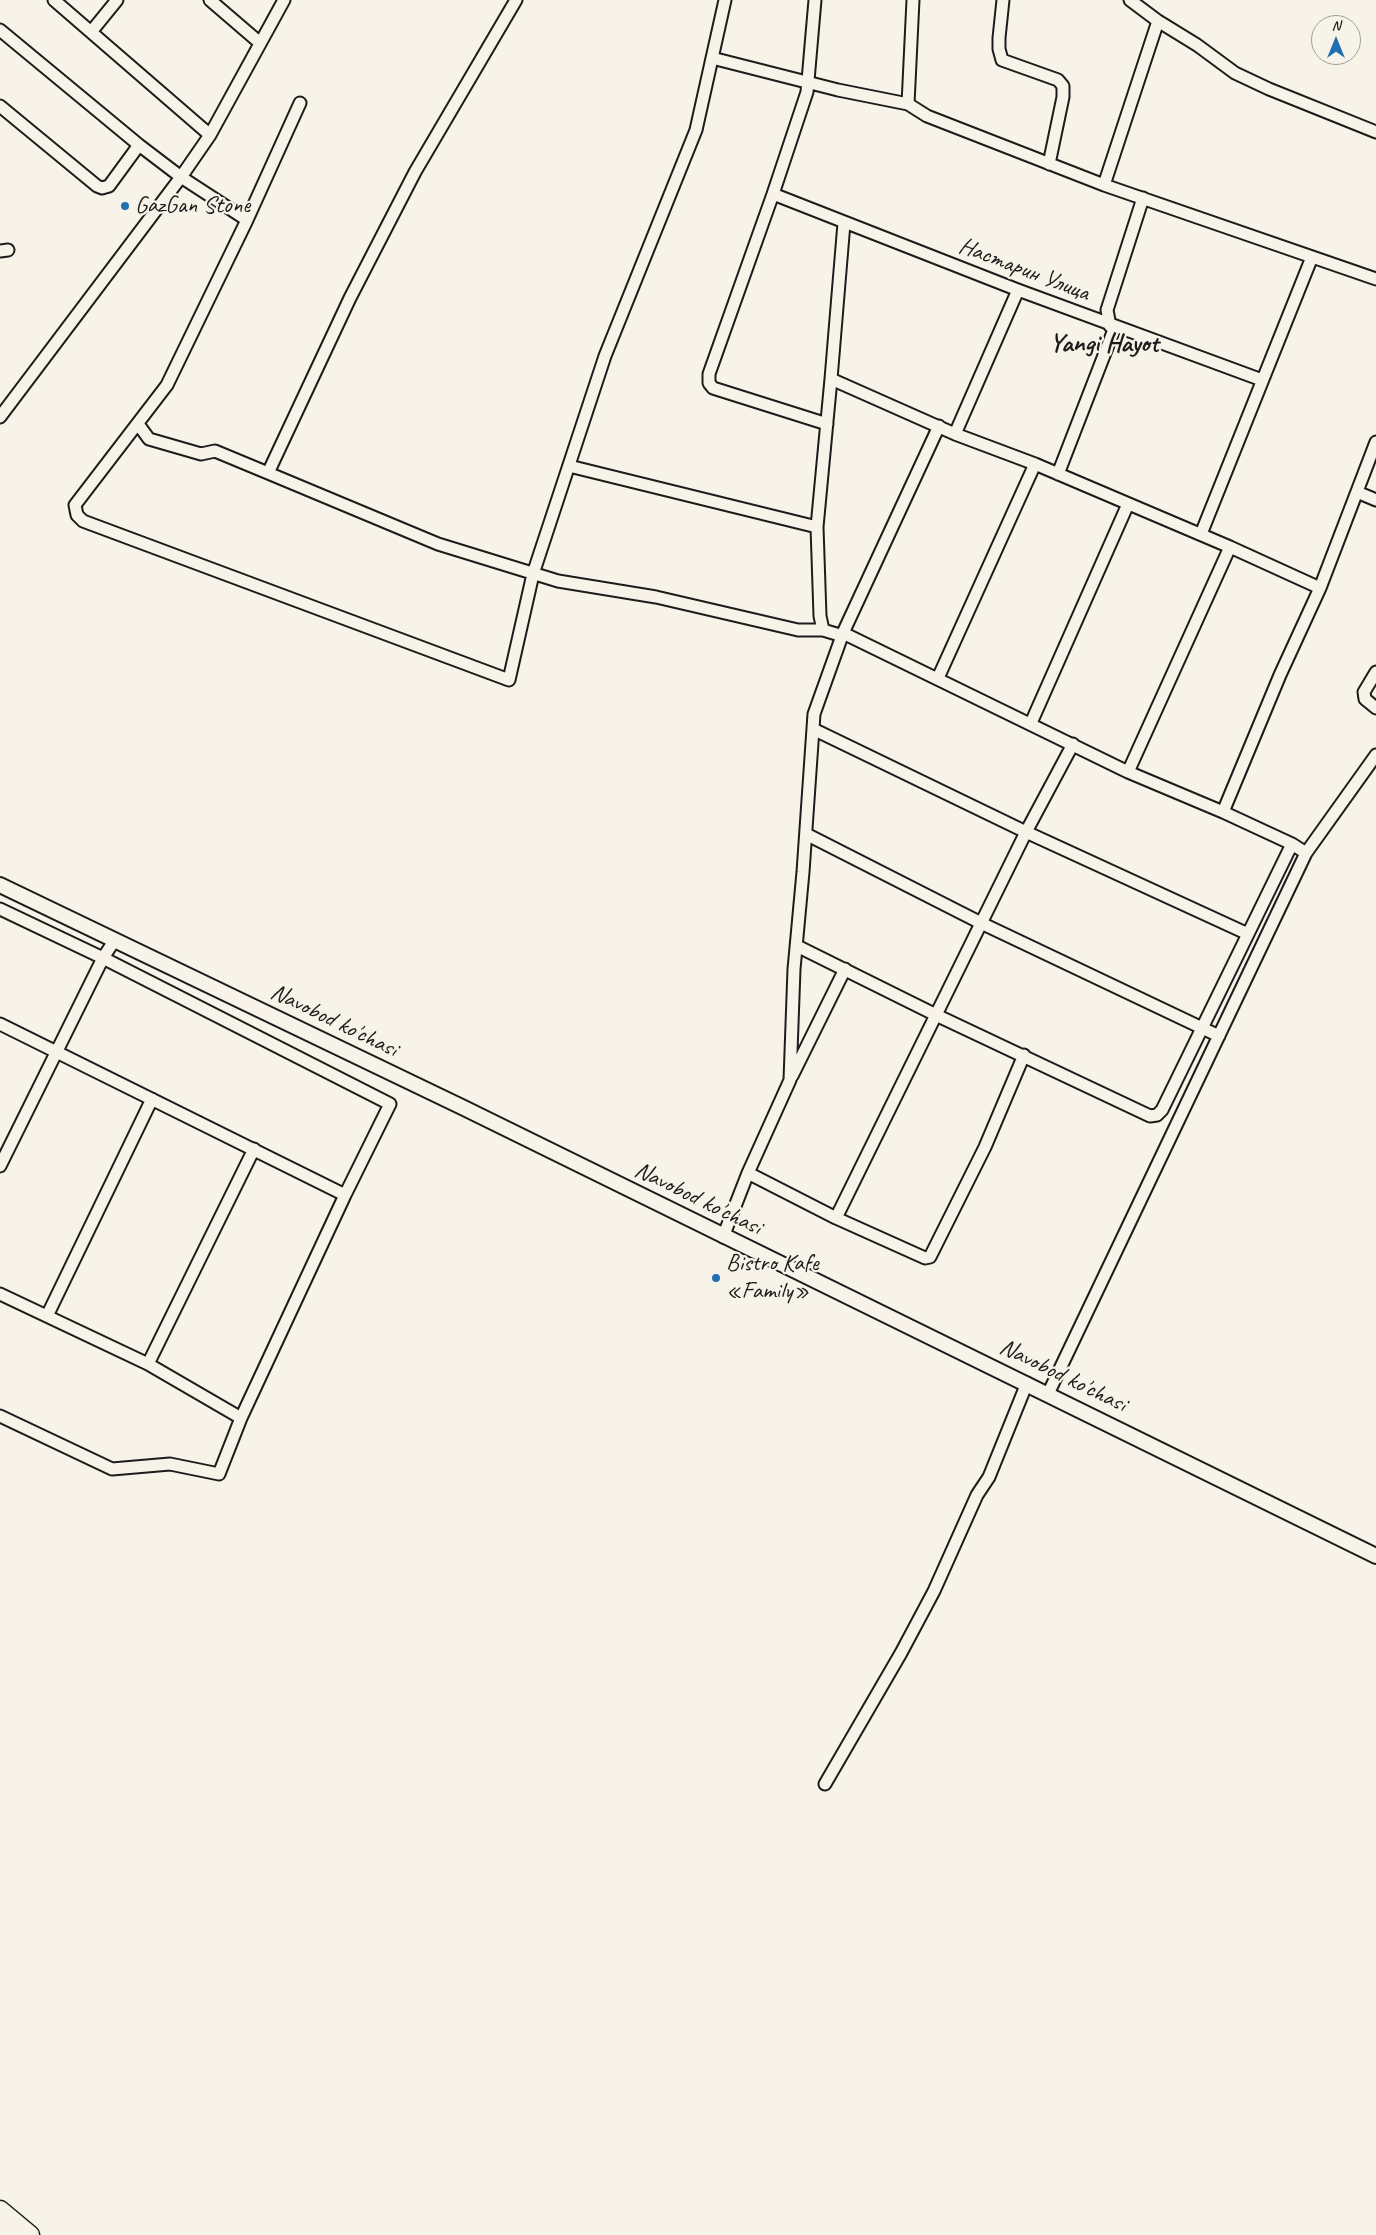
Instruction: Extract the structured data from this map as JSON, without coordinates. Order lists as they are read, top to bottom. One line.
{"streets":{"street":["Настарин Улица","Navobod ko'chasi"]},"districts":["Yangi Hayot"],"places":["GazGan Stone","Bistro Kafe «Family»"],"north":"top"}
